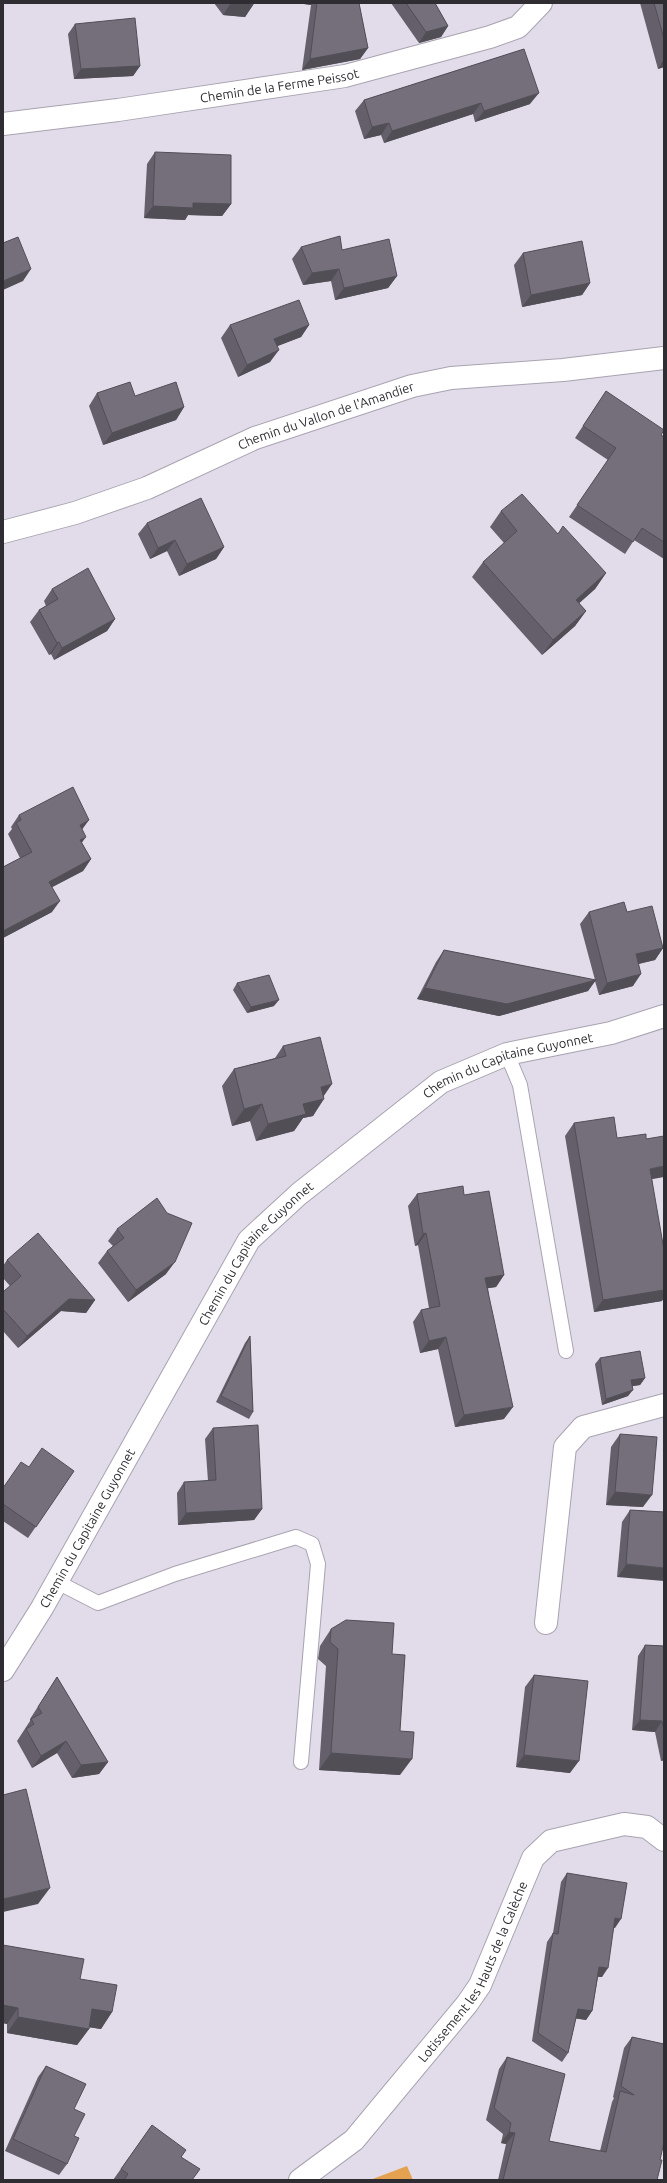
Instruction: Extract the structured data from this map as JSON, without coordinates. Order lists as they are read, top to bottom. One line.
{"streets":{"street":["Chemin de la Ferme Peissot","Chemin du Vallon de l'Amandier","Chemin du Capitaine Guyonnet","Lotissement les Hauts de la Calèche"]}}
